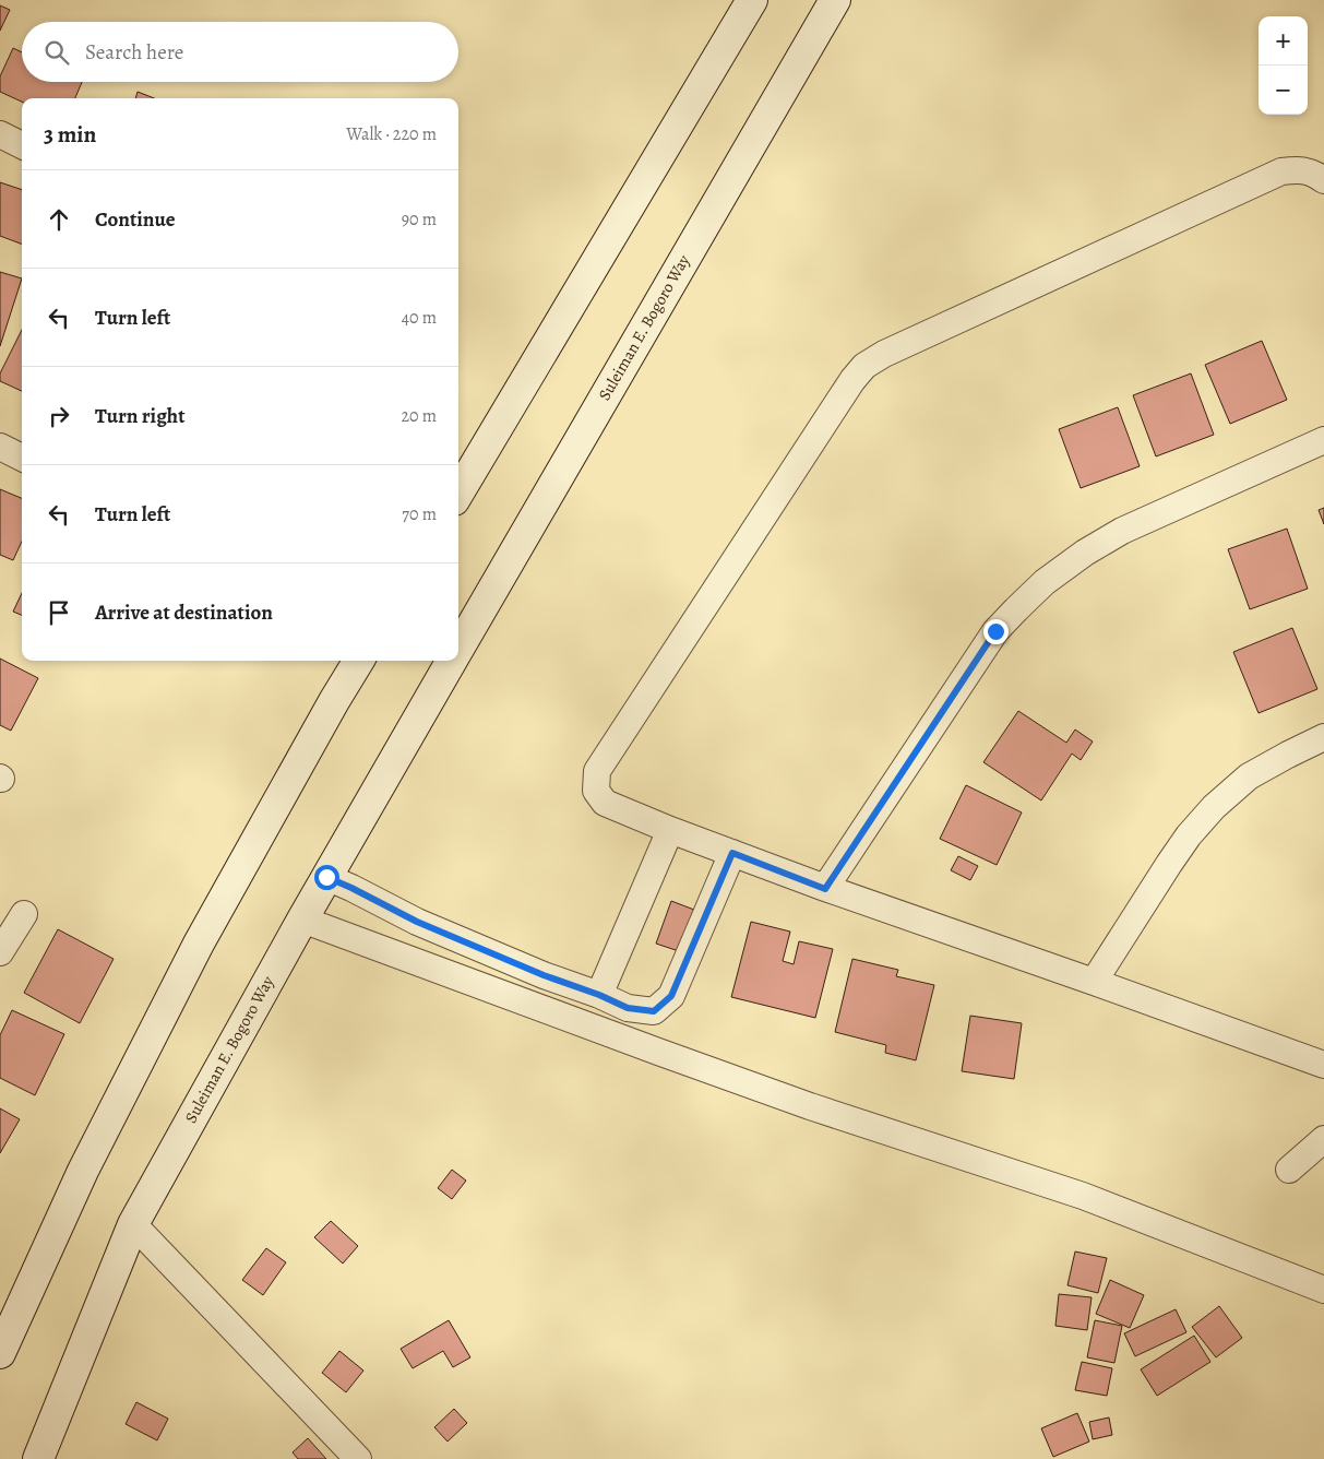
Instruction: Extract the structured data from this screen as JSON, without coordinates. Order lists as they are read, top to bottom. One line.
{"streets":{"street":["Suleiman E. Bogoro Way"]},"page":{"map_buttons":["+","−"],"search":"Search here","heading":["3 min","Walk · 220 m"],"list":[["Continue","90 m"],["Turn left","40 m"],["Turn right","20 m"],["Turn left","70 m"],"Arrive at destination"]}}
